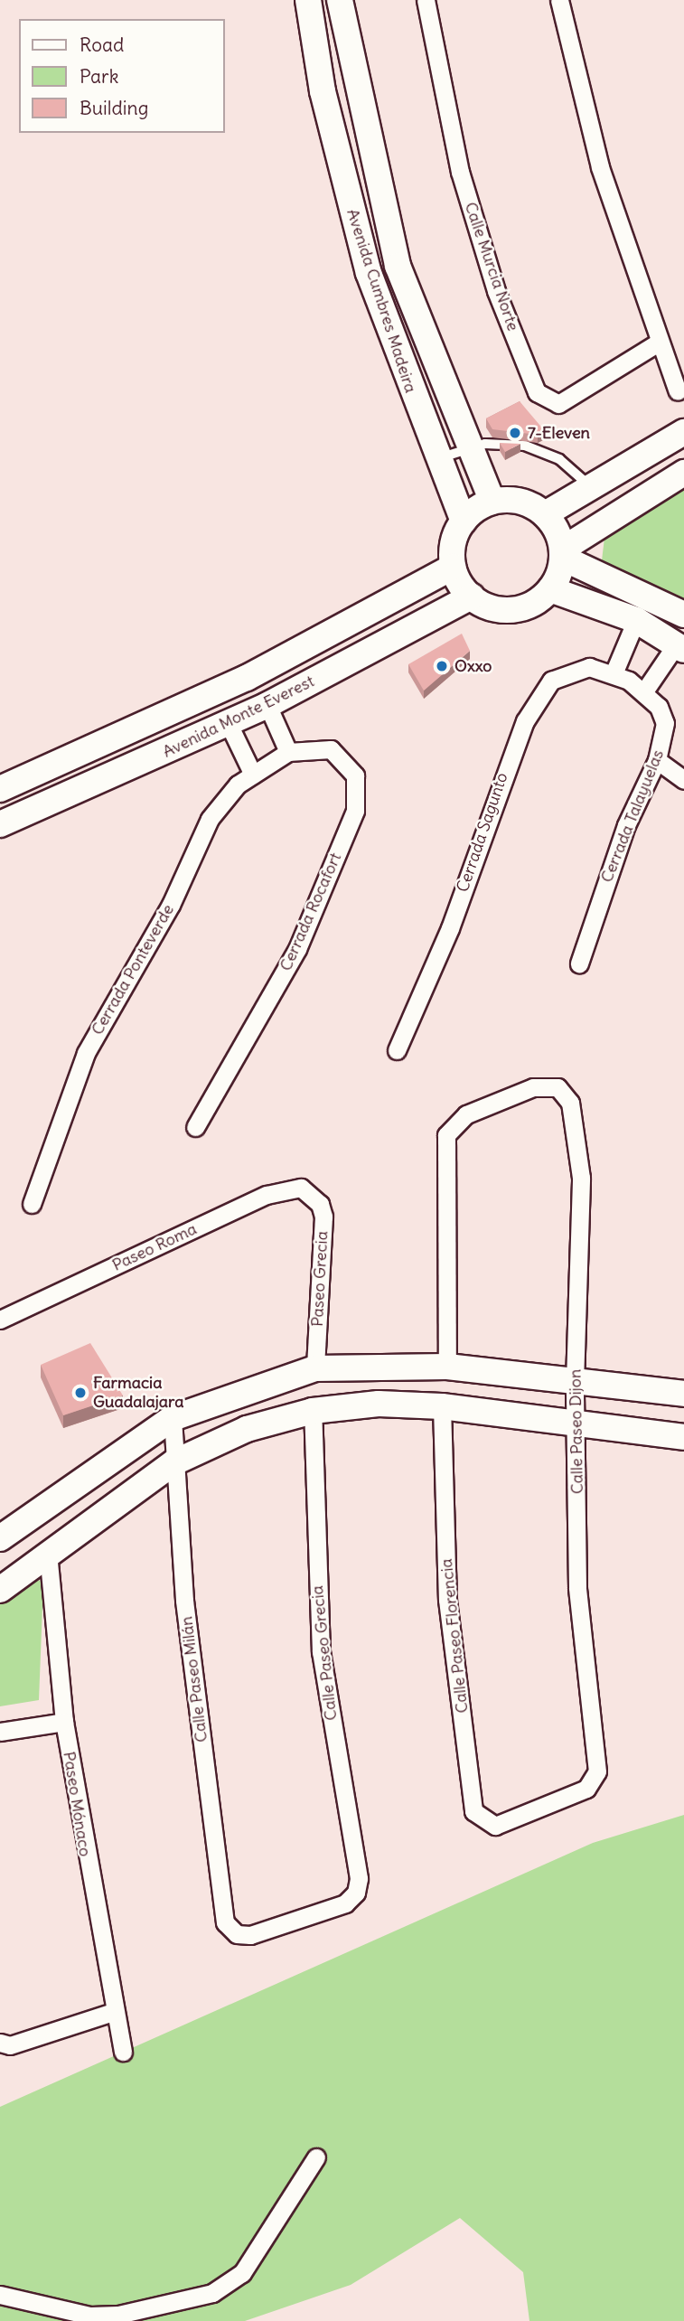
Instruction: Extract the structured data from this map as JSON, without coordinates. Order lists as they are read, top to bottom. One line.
{"streets":{"street":["Calle Murcia Norte","Avenida Cumbres Madeira","Avenida Monte Everest","Cerrada Talayuelas","Cerrada Sagunto","Cerrada Rocafort","Cerrada Ponteverde","Paseo Roma","Paseo Grecia","Calle Paseo Dijon","Calle Paseo Florencia","Calle Paseo Grecia","Calle Paseo Milán","Paseo Mónaco"]},"crossings":[["Avenida Cumbres Madeira","Avenida Monte Everest"],["Cerrada Talayuelas","Cerrada Sagunto"],["Cerrada Rocafort","Cerrada Ponteverde"],["Paseo Roma","Paseo Grecia"],["Calle Paseo Dijon","Calle Paseo Florencia"],["Calle Paseo Grecia","Calle Paseo Milán"]],"places":["7-Eleven","Oxxo","Farmacia Guadalajara"],"legend":["Road","Park","Building"]}
